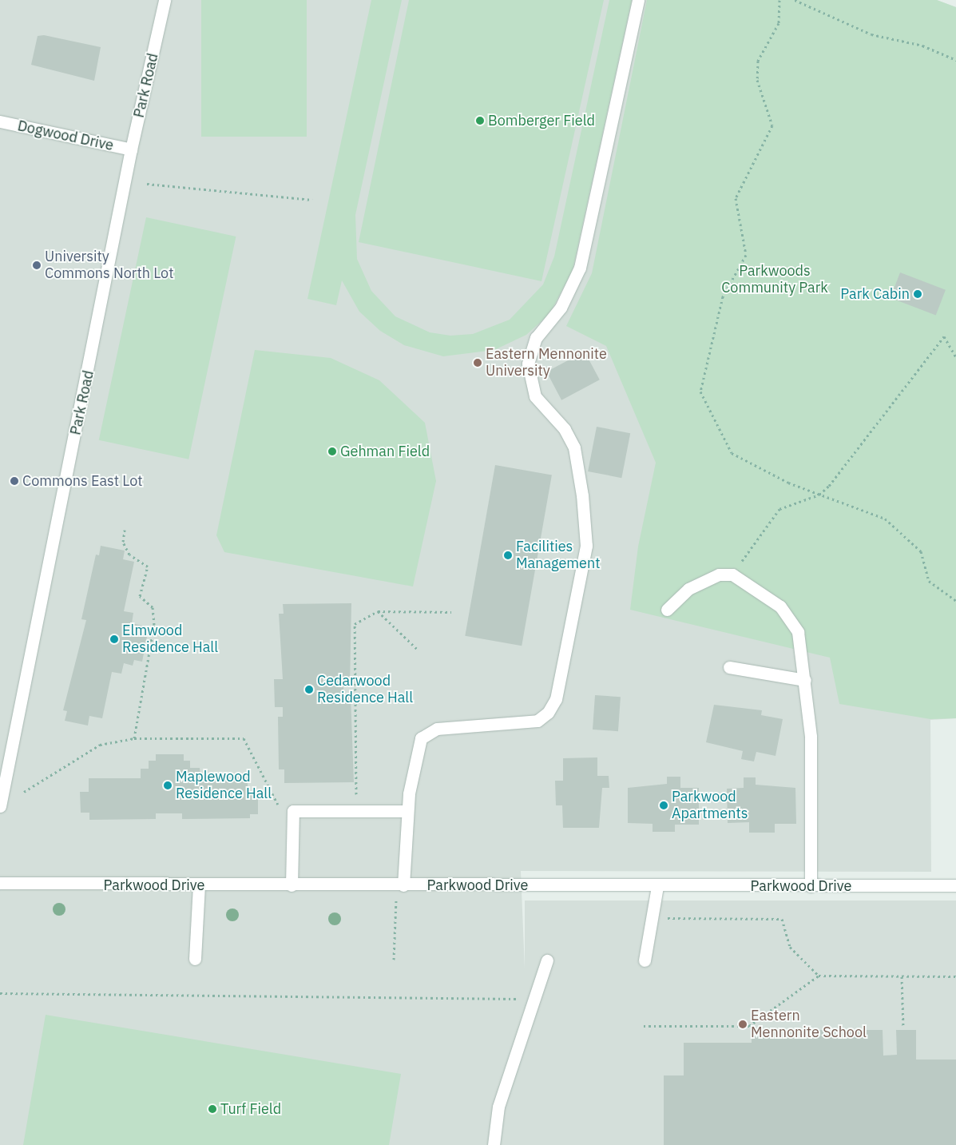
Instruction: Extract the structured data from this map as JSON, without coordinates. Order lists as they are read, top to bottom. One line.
{"streets":{"street":["Park Road","Dogwood Drive","Parkwood Drive"]},"crossings":[["Park Road","Dogwood Drive"]],"parks":["Parkwoods Community Park"],"places":["Bomberger Field","University Commons North Lot","Park Cabin","Eastern Mennonite University","Gehman Field","Commons East Lot","Facilities Management","Elmwood Residence Hall","Cedarwood Residence Hall","Maplewood Residence Hall","Parkwood Apartments","Eastern Mennonite School","Turf Field"]}
